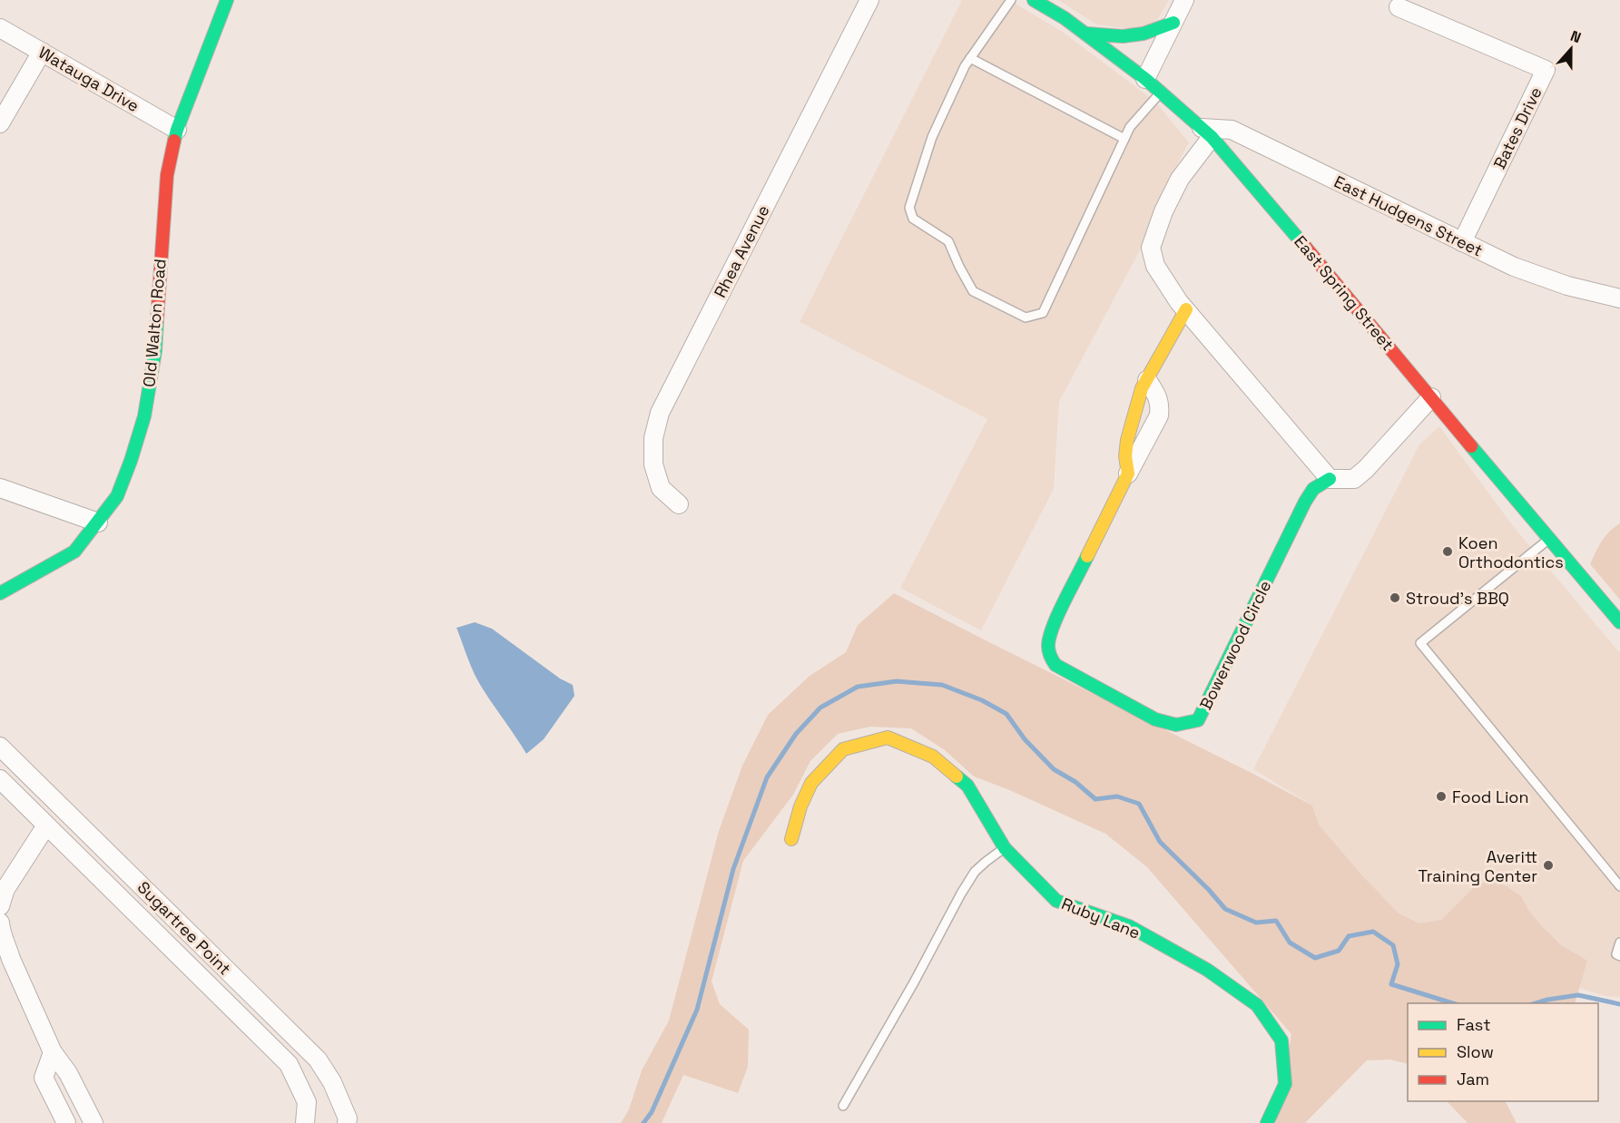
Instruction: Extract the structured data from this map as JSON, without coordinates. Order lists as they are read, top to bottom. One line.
{"streets":{"street":["Watauga Drive","Bates Drive","East Hudgens Street","Rhea Avenue","East Spring Street","Old Walton Road","Bowerwood Circle","Ruby Lane","Sugartree Point"]},"crossings":[["Watauga Drive","Old Walton Road"],["Bates Drive","East Hudgens Street"],["East Hudgens Street","East Spring Street"]],"places":["Koen Orthodontics","Stroud's BBQ","Food Lion","Averitt Training Center"],"legend":["Fast","Slow","Jam"],"north":"top"}
